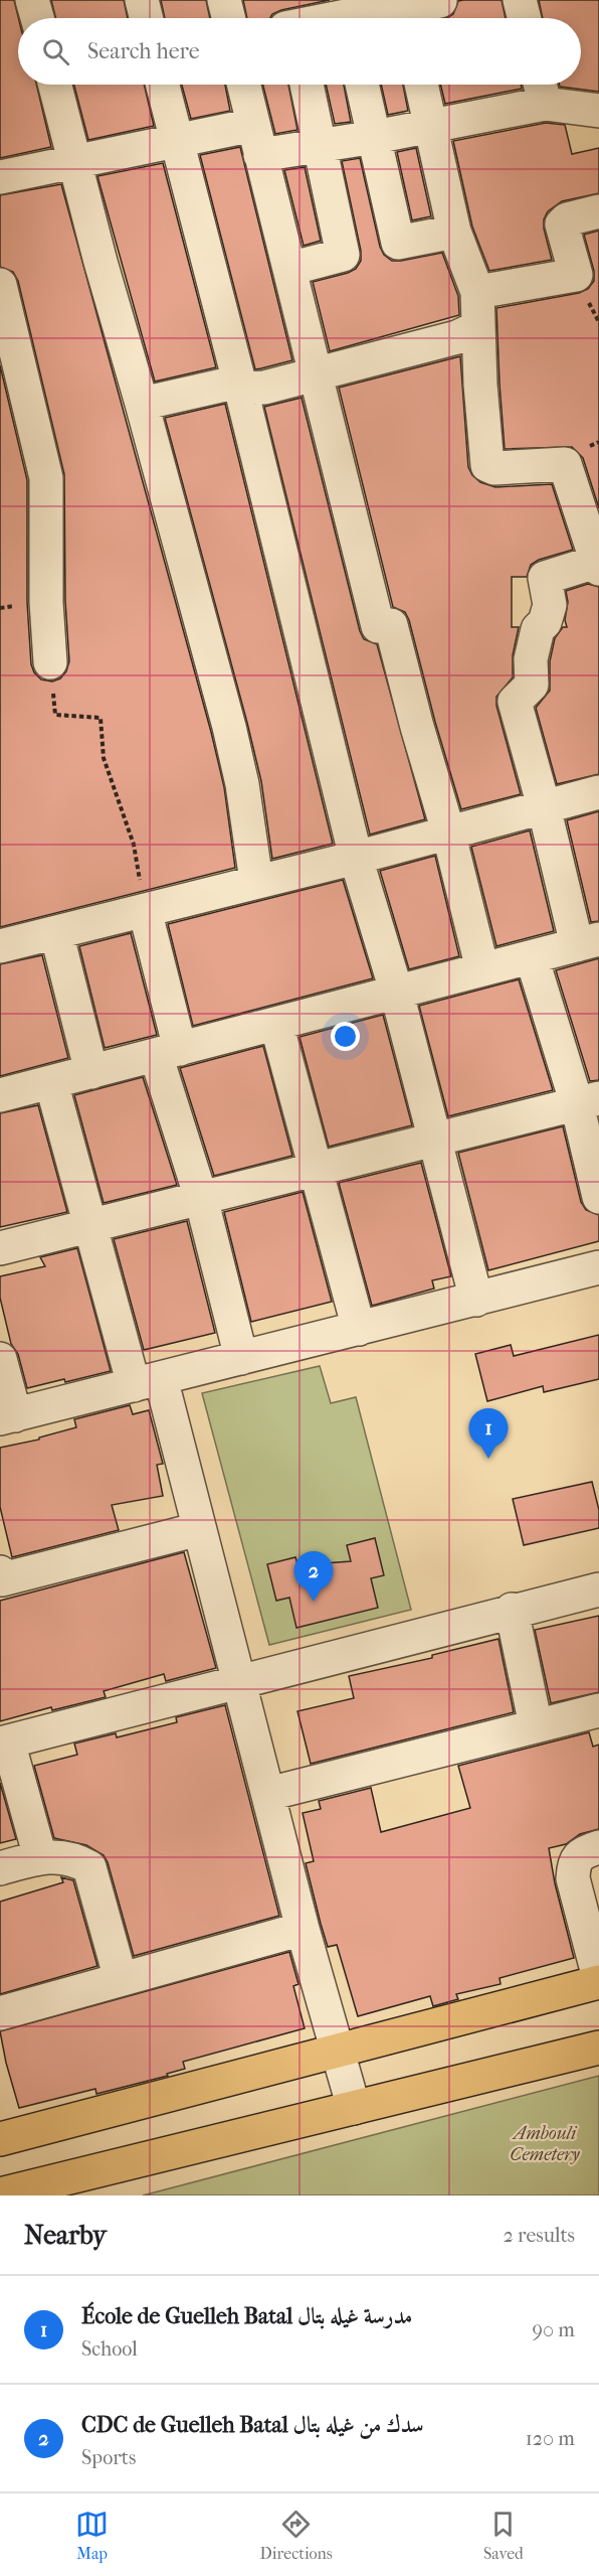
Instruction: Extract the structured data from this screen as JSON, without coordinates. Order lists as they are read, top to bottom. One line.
{"parks":["Ambouli Cemetery"],"page":{"search":"Search here","pins":["1","2"],"heading":["Nearby","2 results"],"list":[{"mark":"1","name":"École de Guelleh Batal مدرسة غيله بتال","note":"School","value":"90 m"},{"mark":"2","name":"CDC de Guelleh Batal سدك من غيله بتال","note":"Sports","value":"120 m"}],"nav":["Map","Directions","Saved"]}}
